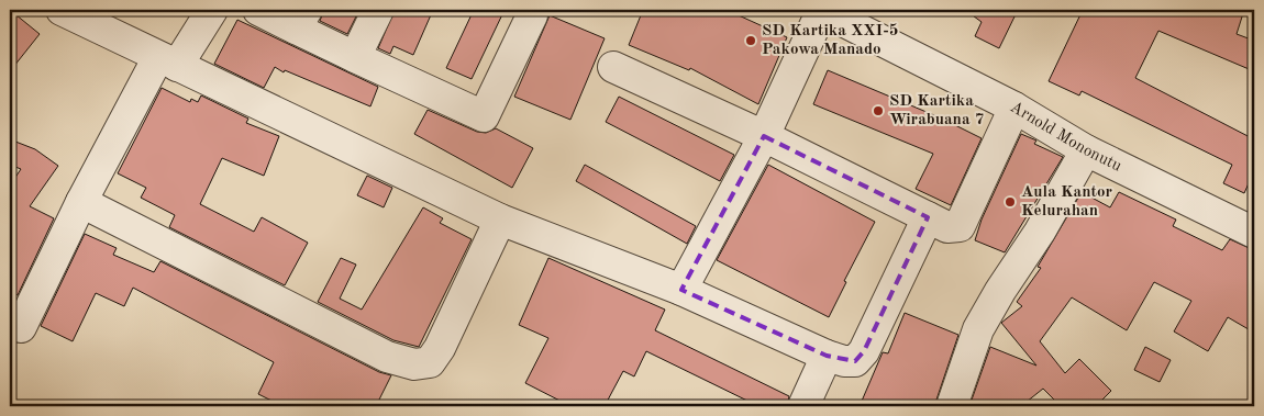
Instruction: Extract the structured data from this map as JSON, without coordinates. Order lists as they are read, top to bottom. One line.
{"streets":{"street":["Arnold Mononutu"]},"places":["SD Kartika XXI-5 Pakowa Manado","SD Kartika Wirabuana 7","Aula Kantor Kelurahan"]}
